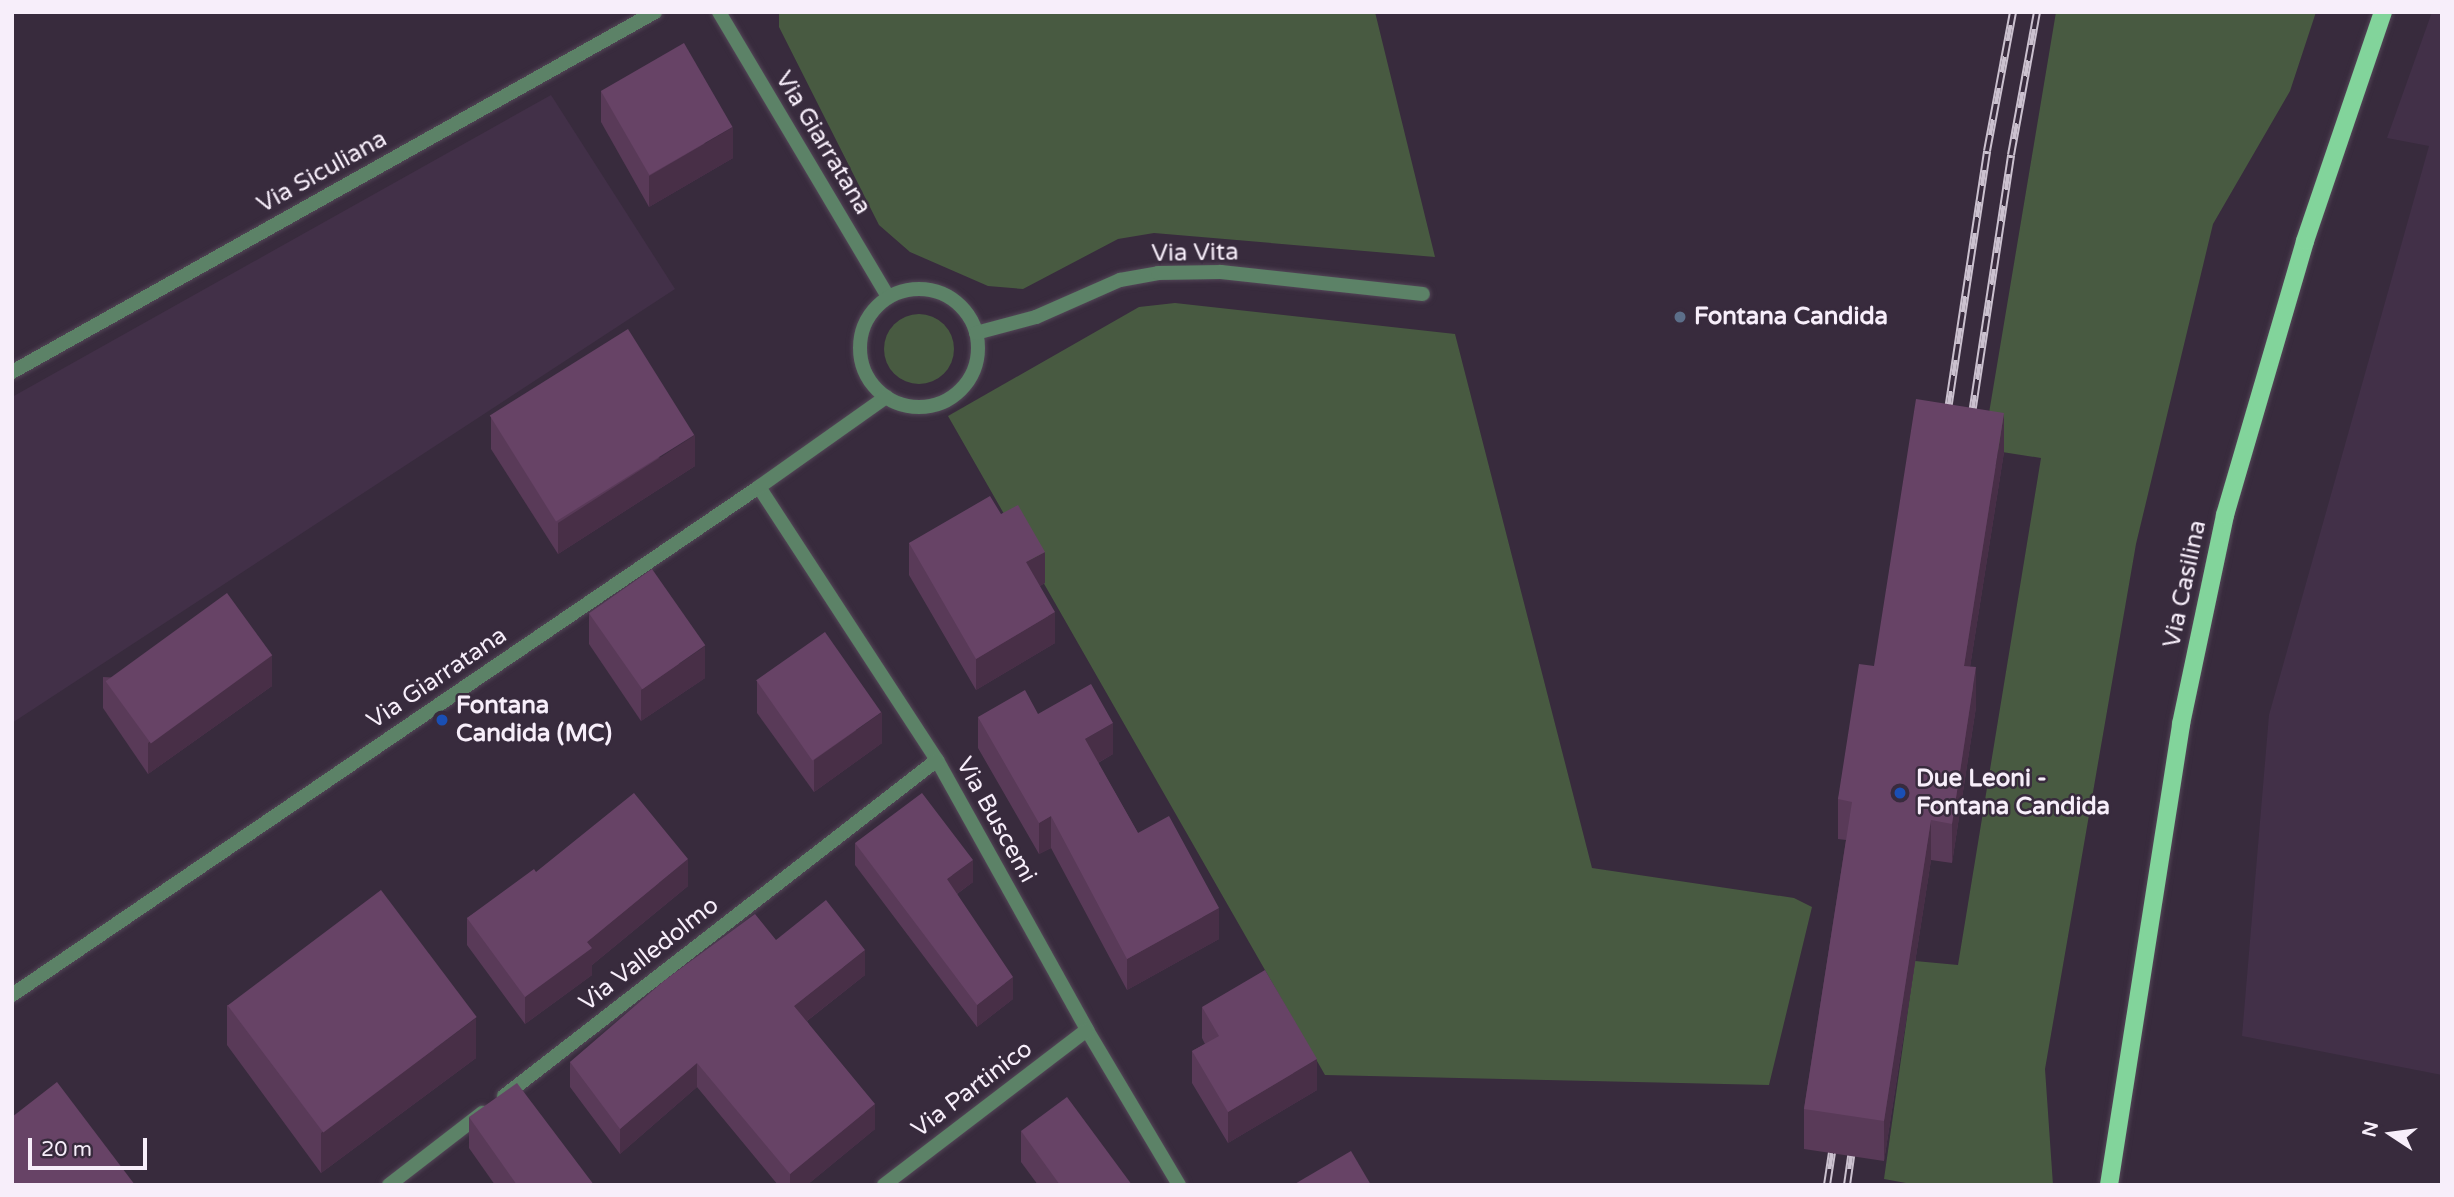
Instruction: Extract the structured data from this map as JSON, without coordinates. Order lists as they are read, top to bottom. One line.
{"streets":{"main road":["Via Casilina"],"street":["Via Giarratana","Via Siculiana","Via Vita","Via Buscemi","Via Valledolmo","Via Partinico"]},"crossings":[["Via Giarratana","Via Vita"],["Via Giarratana","Via Buscemi"],["Via Buscemi","Via Valledolmo"],["Via Buscemi","Via Partinico"]],"places":["Fontana Candida","Fontana Candida (MC)","Due Leoni - Fontana Candida"],"scale_bar":"20 m","north":"left"}
